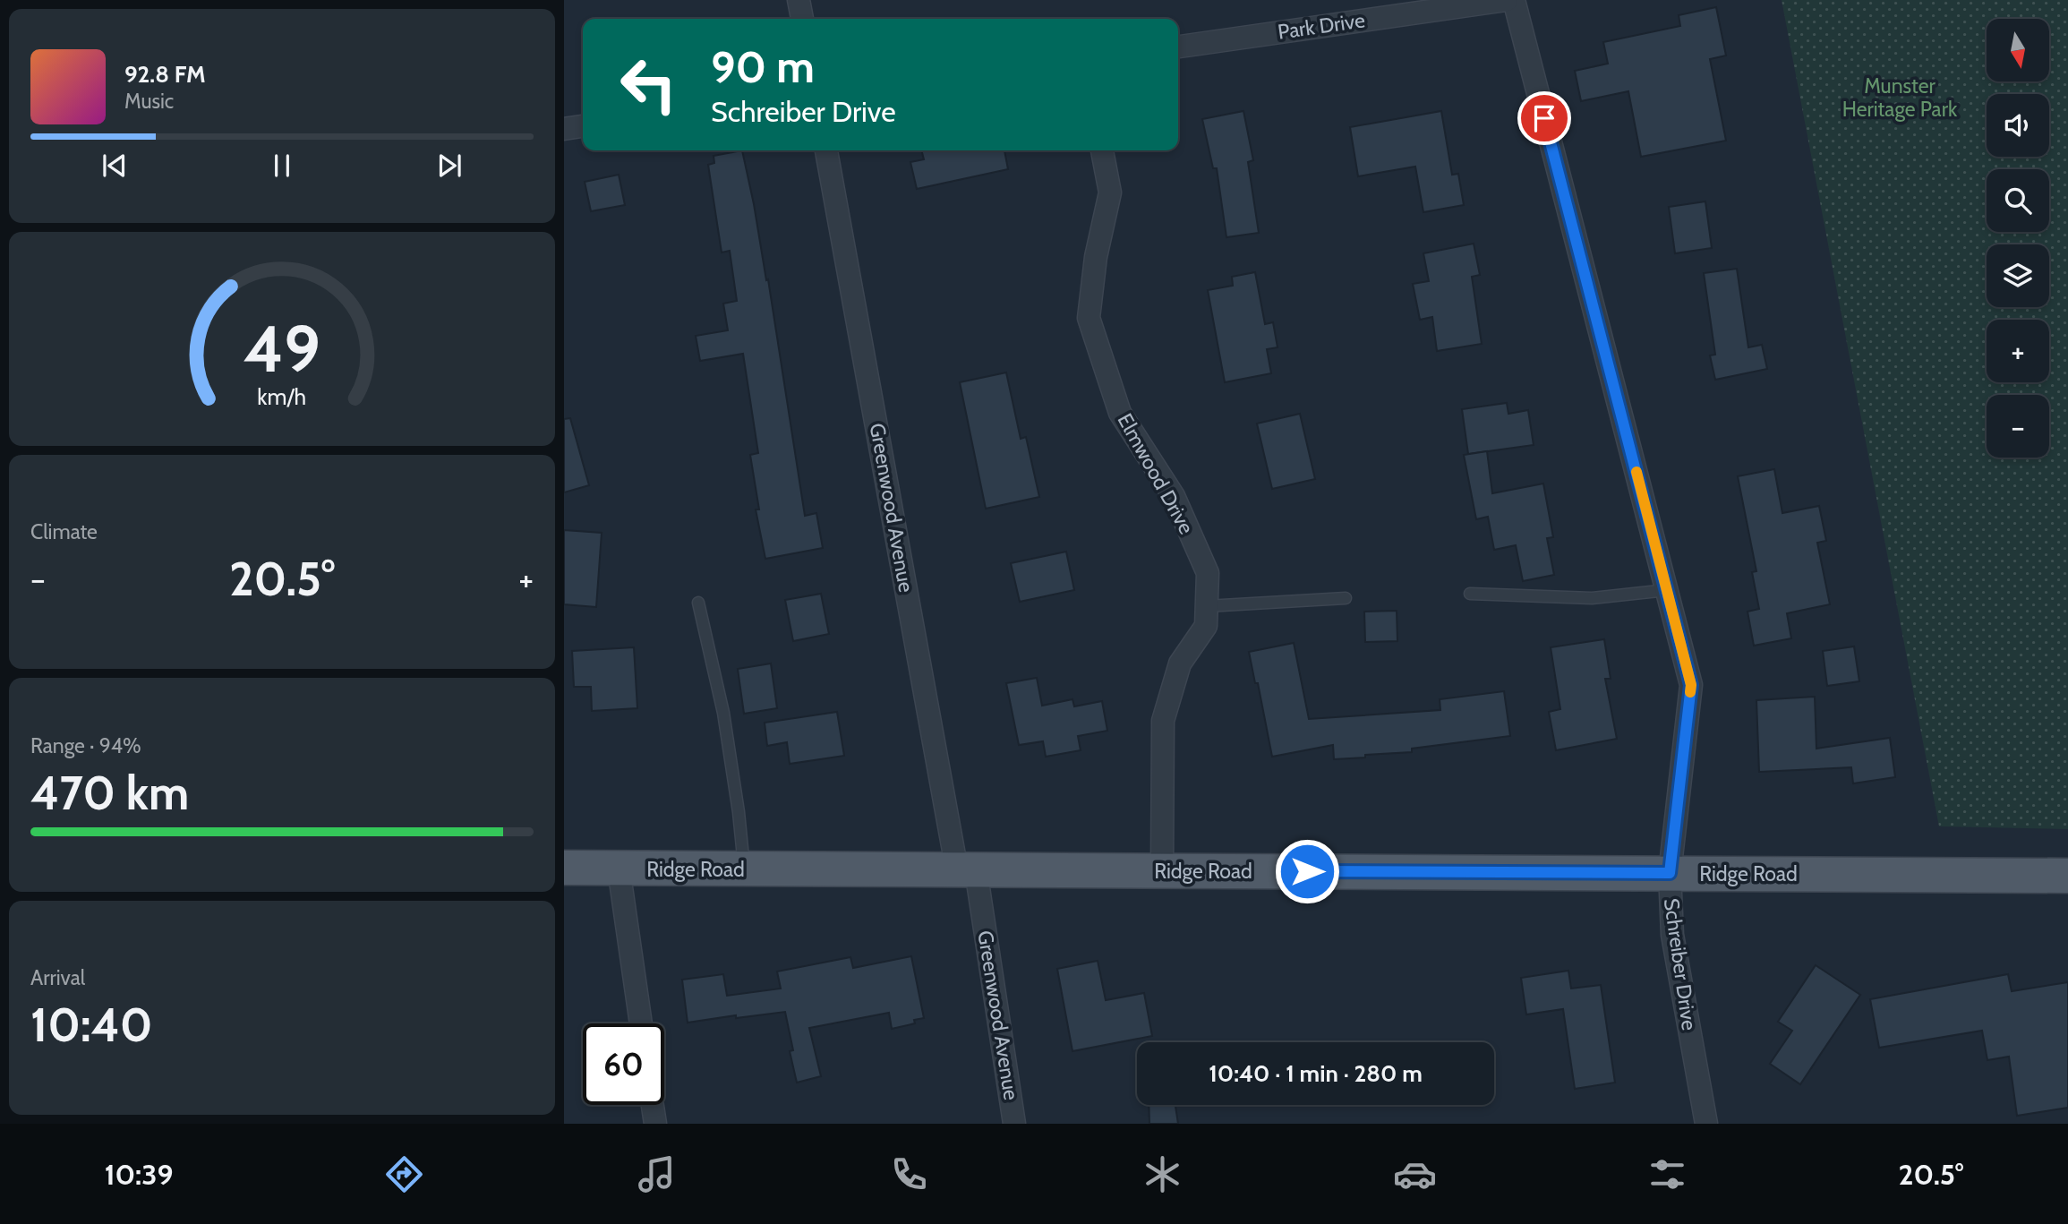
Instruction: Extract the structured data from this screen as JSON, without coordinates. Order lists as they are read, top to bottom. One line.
{"streets":{"main road":["Ridge Road"],"street":["Park Drive","Elmwood Drive","Greenwood Avenue","Schreiber Drive"]},"crossings":[["Elmwood Drive","Ridge Road"],["Greenwood Avenue","Ridge Road"],["Ridge Road","Schreiber Drive"]],"parks":["Munster Heritage Park"],"north":"bottom","page":{"map_buttons":["+","−"],"turn":["90 m","Schreiber Drive"],"song":["92.8 FM","Music"],"tile":["Climate",["Range · 94%","470 km"],["Arrival","10:40"]],"heat":["−","20.5°","+"],"limit":"60","trip":"10:40 · 1 min · 280 m","tabs":["10:39","20.5°"],"gauge":["49","km/h"]}}
